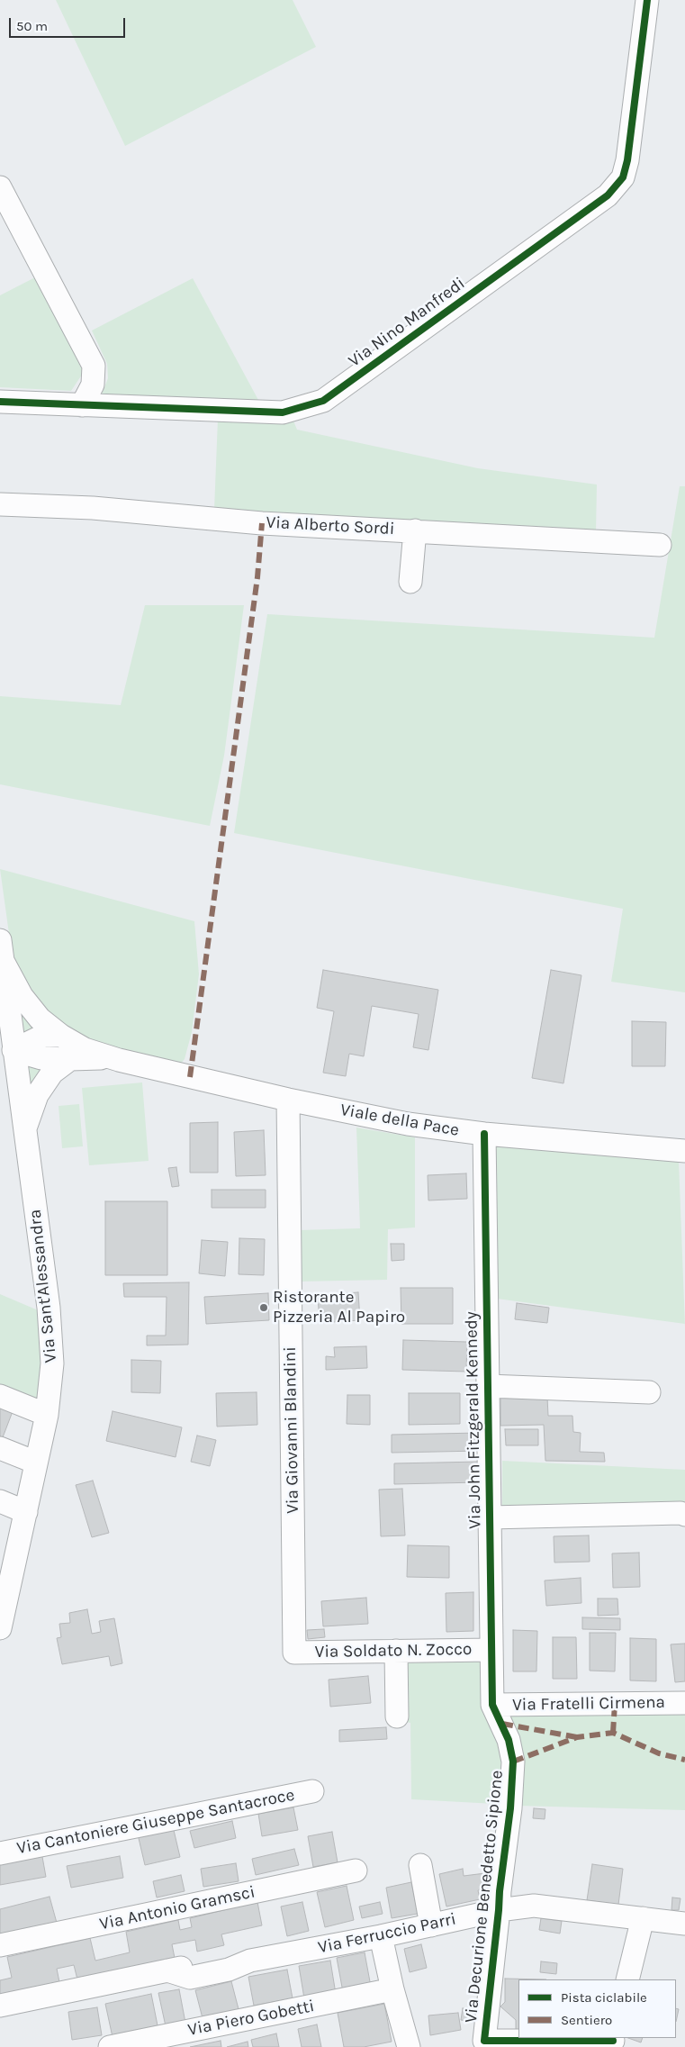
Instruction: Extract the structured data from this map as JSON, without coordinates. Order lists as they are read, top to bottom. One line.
{"streets":{"street":["Via Nino Manfredi","Via Alberto Sordi","Viale della Pace","Via Sant'Alessandra","Via John Fitzgerald Kennedy","Via Giovanni Blandini","Via Soldato N. Zocco","Via Fratelli Cirmena","Via Cantoniere Giuseppe Santacroce","Via Decurione Benedetto Sipione","Via Antonio Gramsci","Via Ferruccio Parri","Via Piero Gobetti"]},"crossings":[["Viale della Pace","Via John Fitzgerald Kennedy"],["Viale della Pace","Via Giovanni Blandini"],["Via John Fitzgerald Kennedy","Via Soldato N. Zocco"],["Via John Fitzgerald Kennedy","Via Fratelli Cirmena"],["Via John Fitzgerald Kennedy","Via Decurione Benedetto Sipione"],["Via Giovanni Blandini","Via Soldato N. Zocco"],["Via Fratelli Cirmena","Via Decurione Benedetto Sipione"],["Via Decurione Benedetto Sipione","Via Ferruccio Parri"]],"places":["Ristorante Pizzeria Al Papiro"],"legend":["Pista ciclabile","Sentiero"],"scale_bar":"50 m"}
